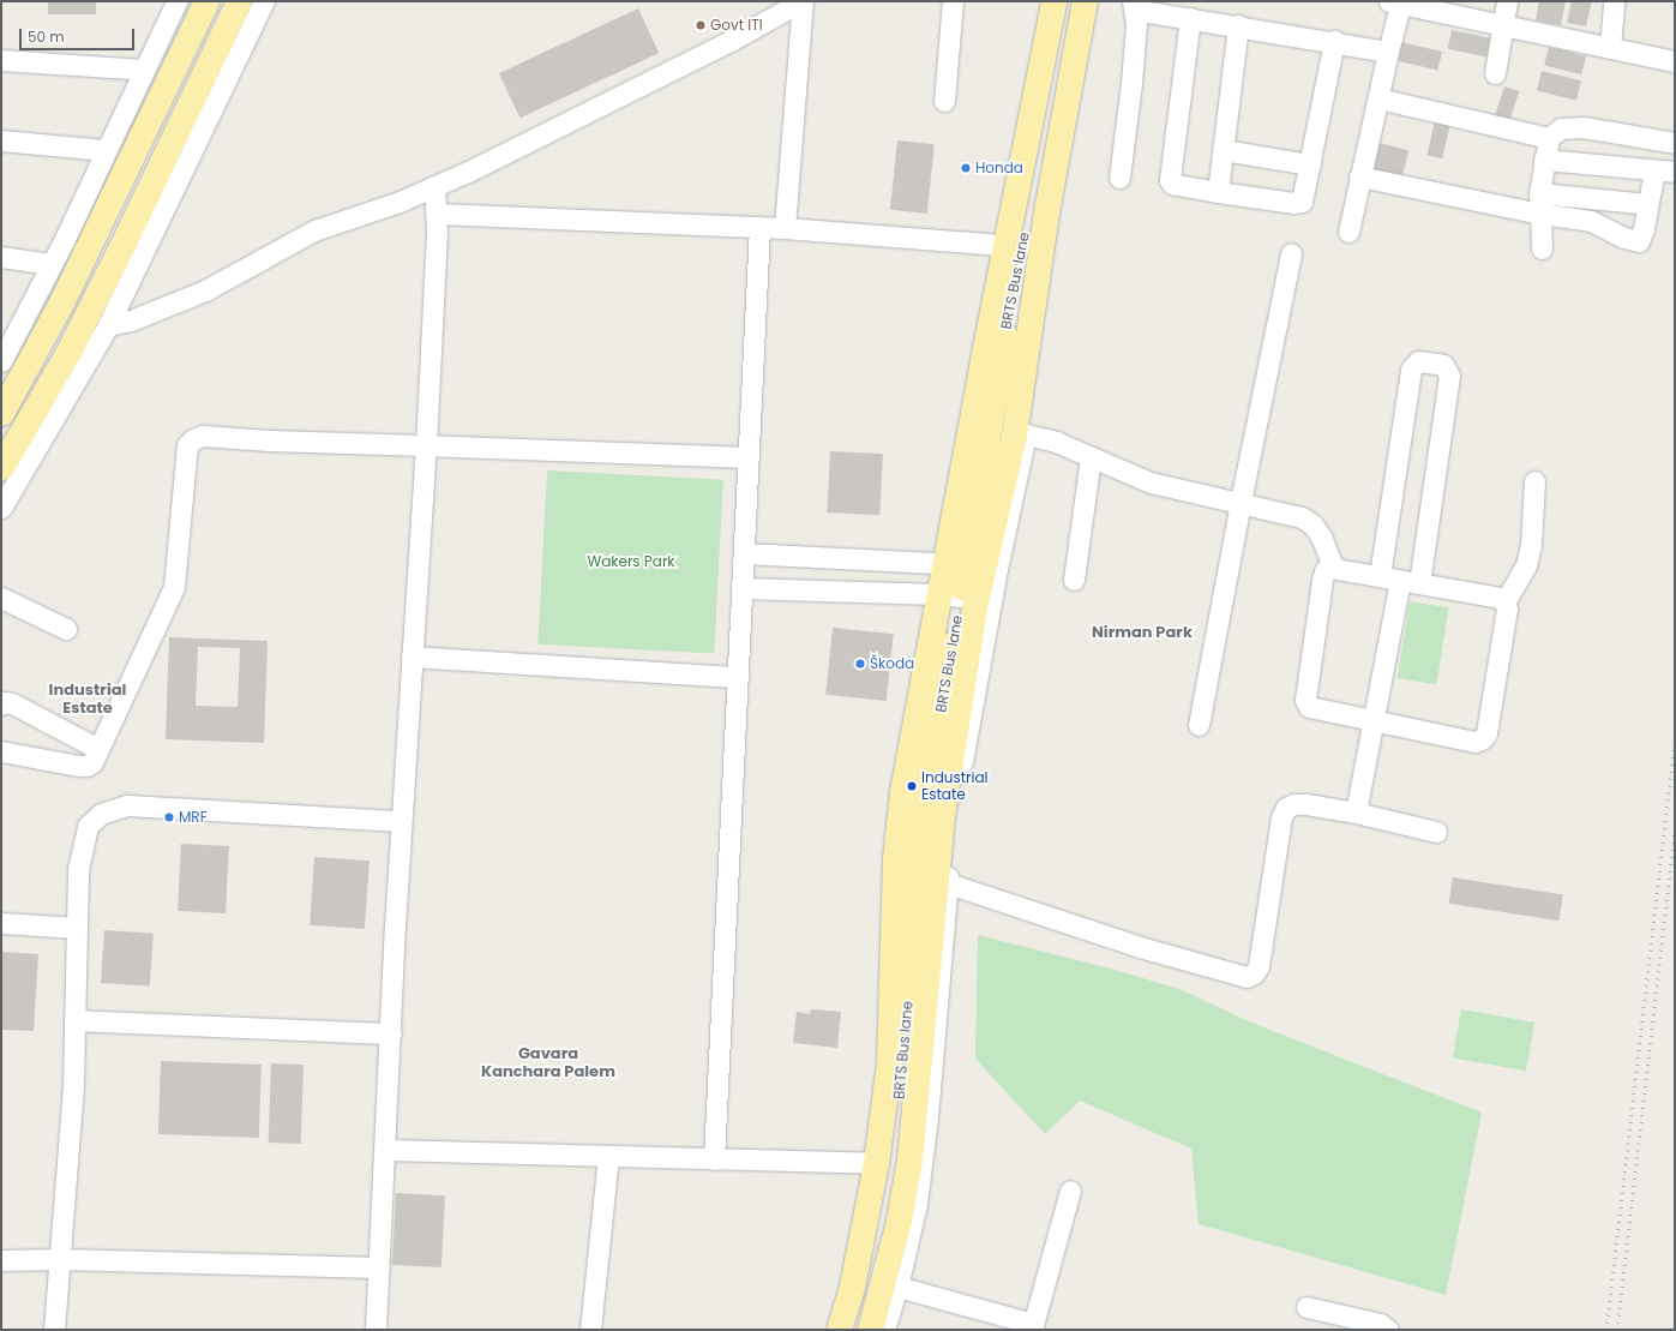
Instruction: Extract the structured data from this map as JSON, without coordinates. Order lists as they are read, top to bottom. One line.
{"streets":{"main road":["BRTS Bus lane"]},"districts":["Nirman Park","Industrial Estate","Gavara Kanchara Palem"],"parks":["Wakers Park"],"places":["Govt ITI","Honda","Škoda","Industrial Estate","MRF"],"scale_bar":"50 m"}
